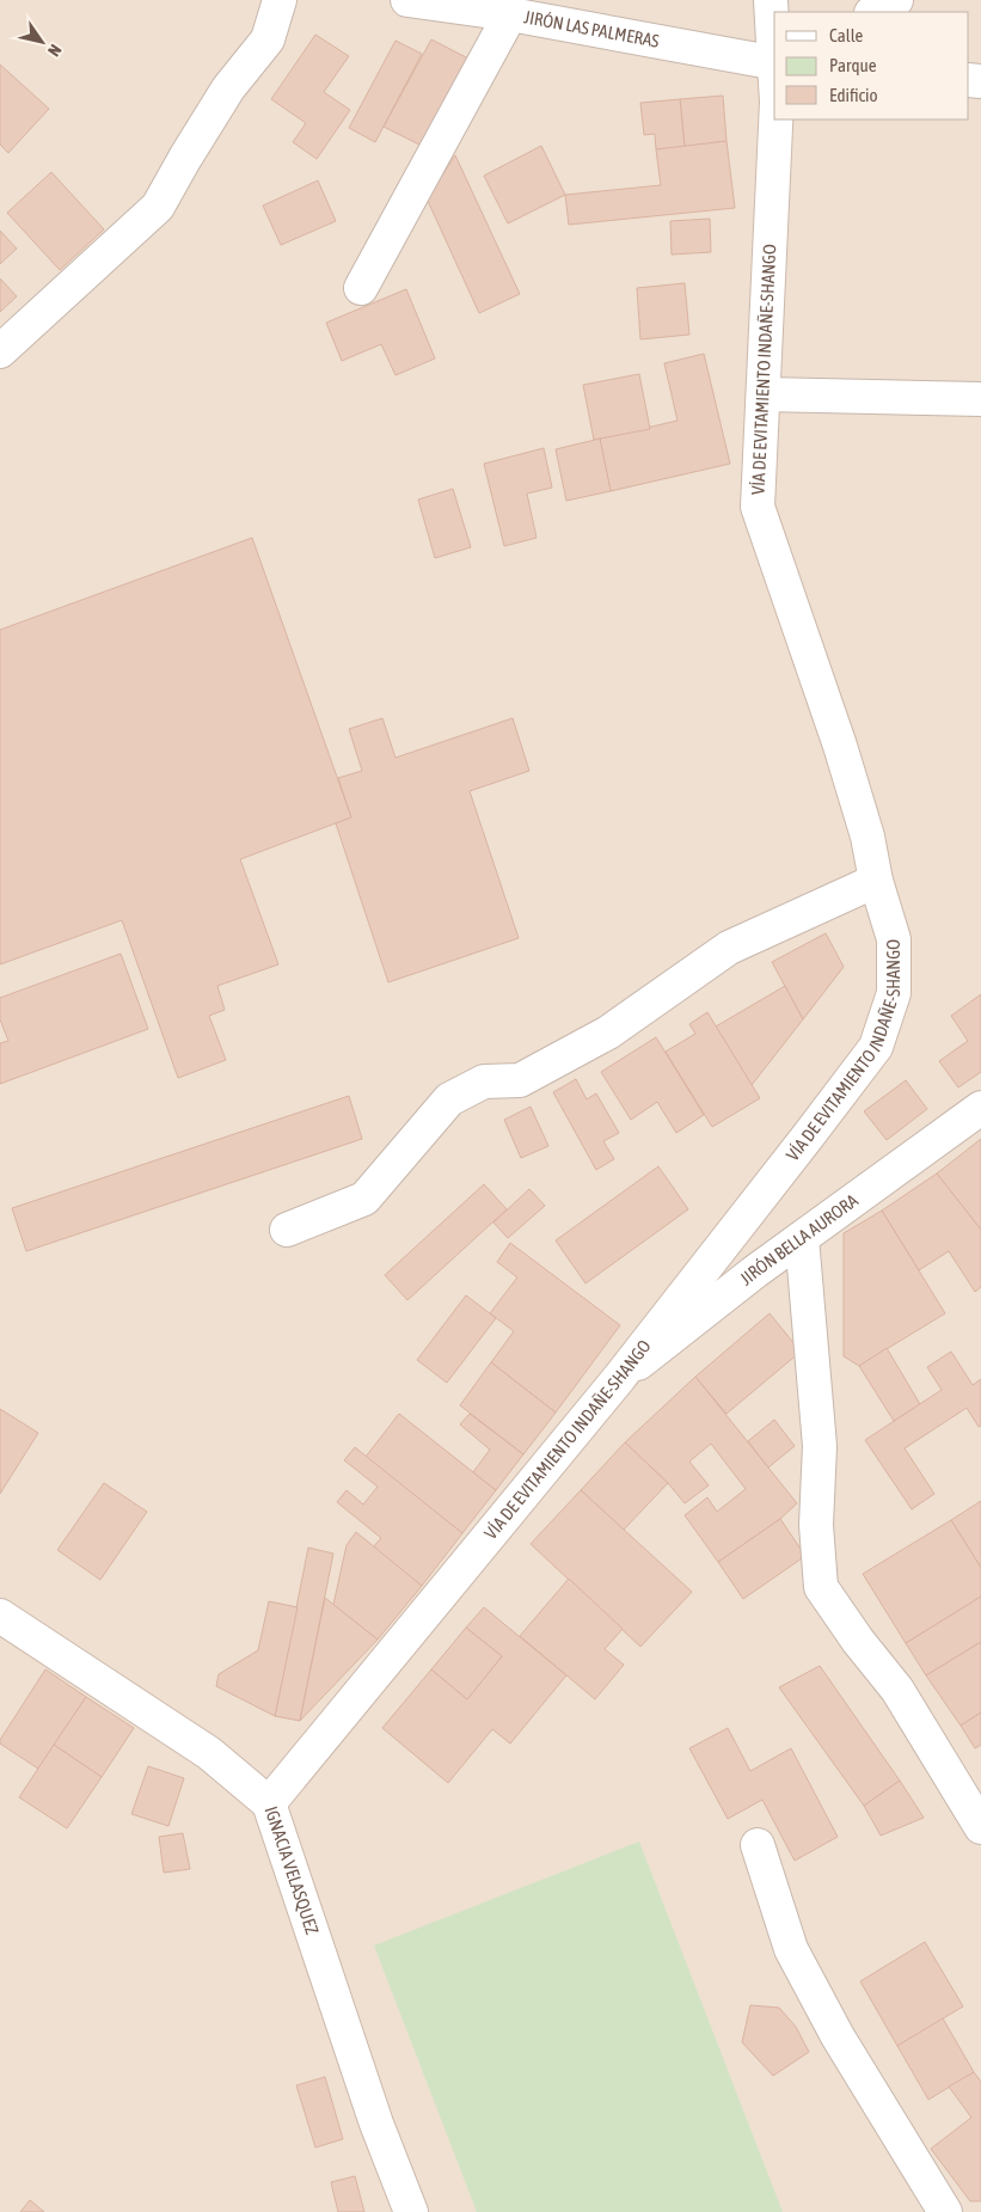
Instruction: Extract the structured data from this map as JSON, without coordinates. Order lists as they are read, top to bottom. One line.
{"streets":{"street":["JIRÓN LAS PALMERAS","VÍA DE EVITAMIENTO INDAÑE-SHANGO","JIRÓN BELLA AURORA","IGNACIA VELASQUEZ"]},"crossings":[["VÍA DE EVITAMIENTO INDAÑE-SHANGO","JIRÓN BELLA AURORA"],["VÍA DE EVITAMIENTO INDAÑE-SHANGO","IGNACIA VELASQUEZ"]],"legend":["Calle","Parque","Edificio"],"north":"bottom right"}
